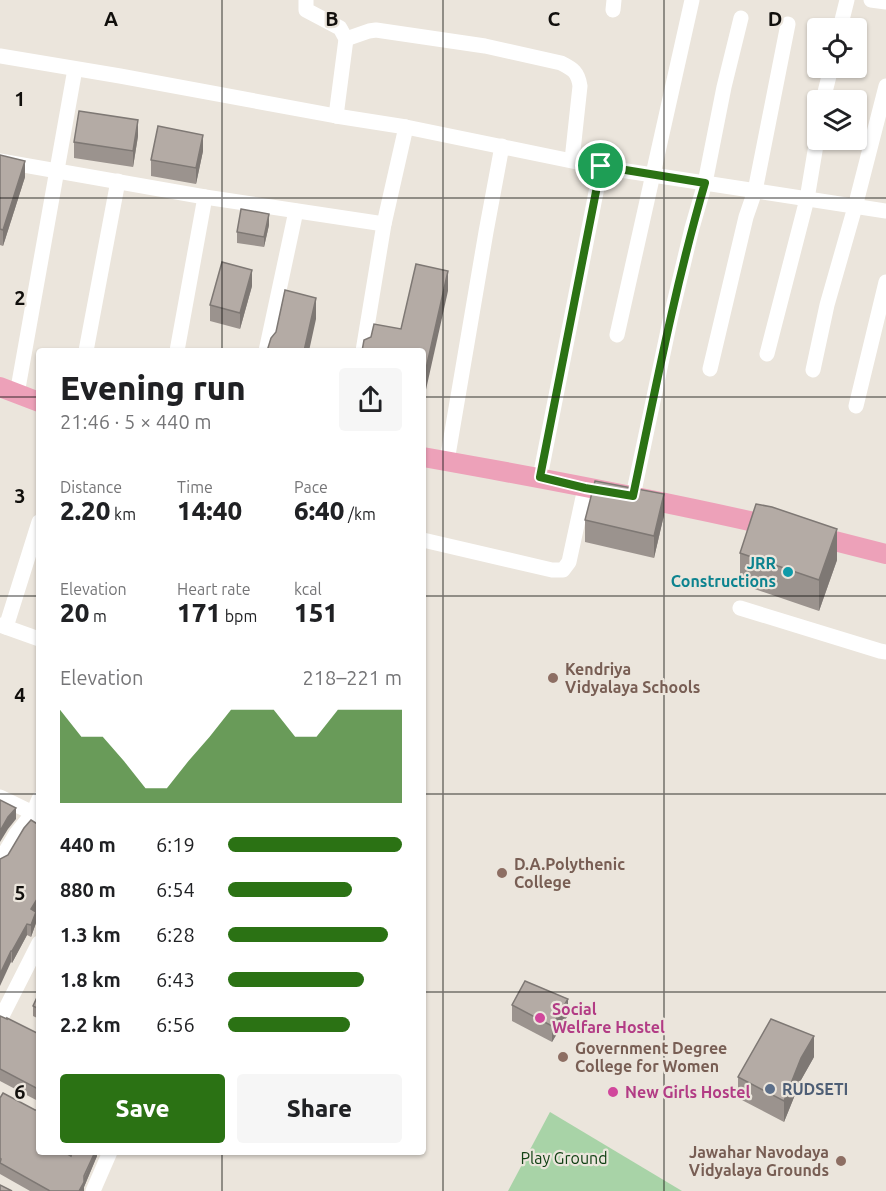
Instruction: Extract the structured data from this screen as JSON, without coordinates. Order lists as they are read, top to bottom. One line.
{"parks":["Play Ground"],"places":["JRR Constructions","Kendriya Vidyalaya Schools","D.A.Polythenic College","Social Welfare Hostel","Government Degree College for Women","RUDSETI","New Girls Hostel","Jawahar Navodaya Vidyalaya Grounds"],"page":{"heading":["Evening run","21:46 · 5 × 440 m"],"stats":[["Distance","2.20 km"],["Time","14:40"],["Pace","6:40 /km"],["Elevation","20 m"],["Heart rate","171 bpm"],["kcal","151"]],"chart":["Elevation","218–221 m"],"list":[{"name":"440 m","note":"6:19"},{"name":"880 m","note":"6:54"},{"name":"1.3 km","note":"6:28"},{"name":"1.8 km","note":"6:43"},{"name":"2.2 km","note":"6:56"}],"buttons":["Save","Share"]},"grid":{"columns":["A","B","C","D"],"rows":["1","2","3","4","5","6"]}}
